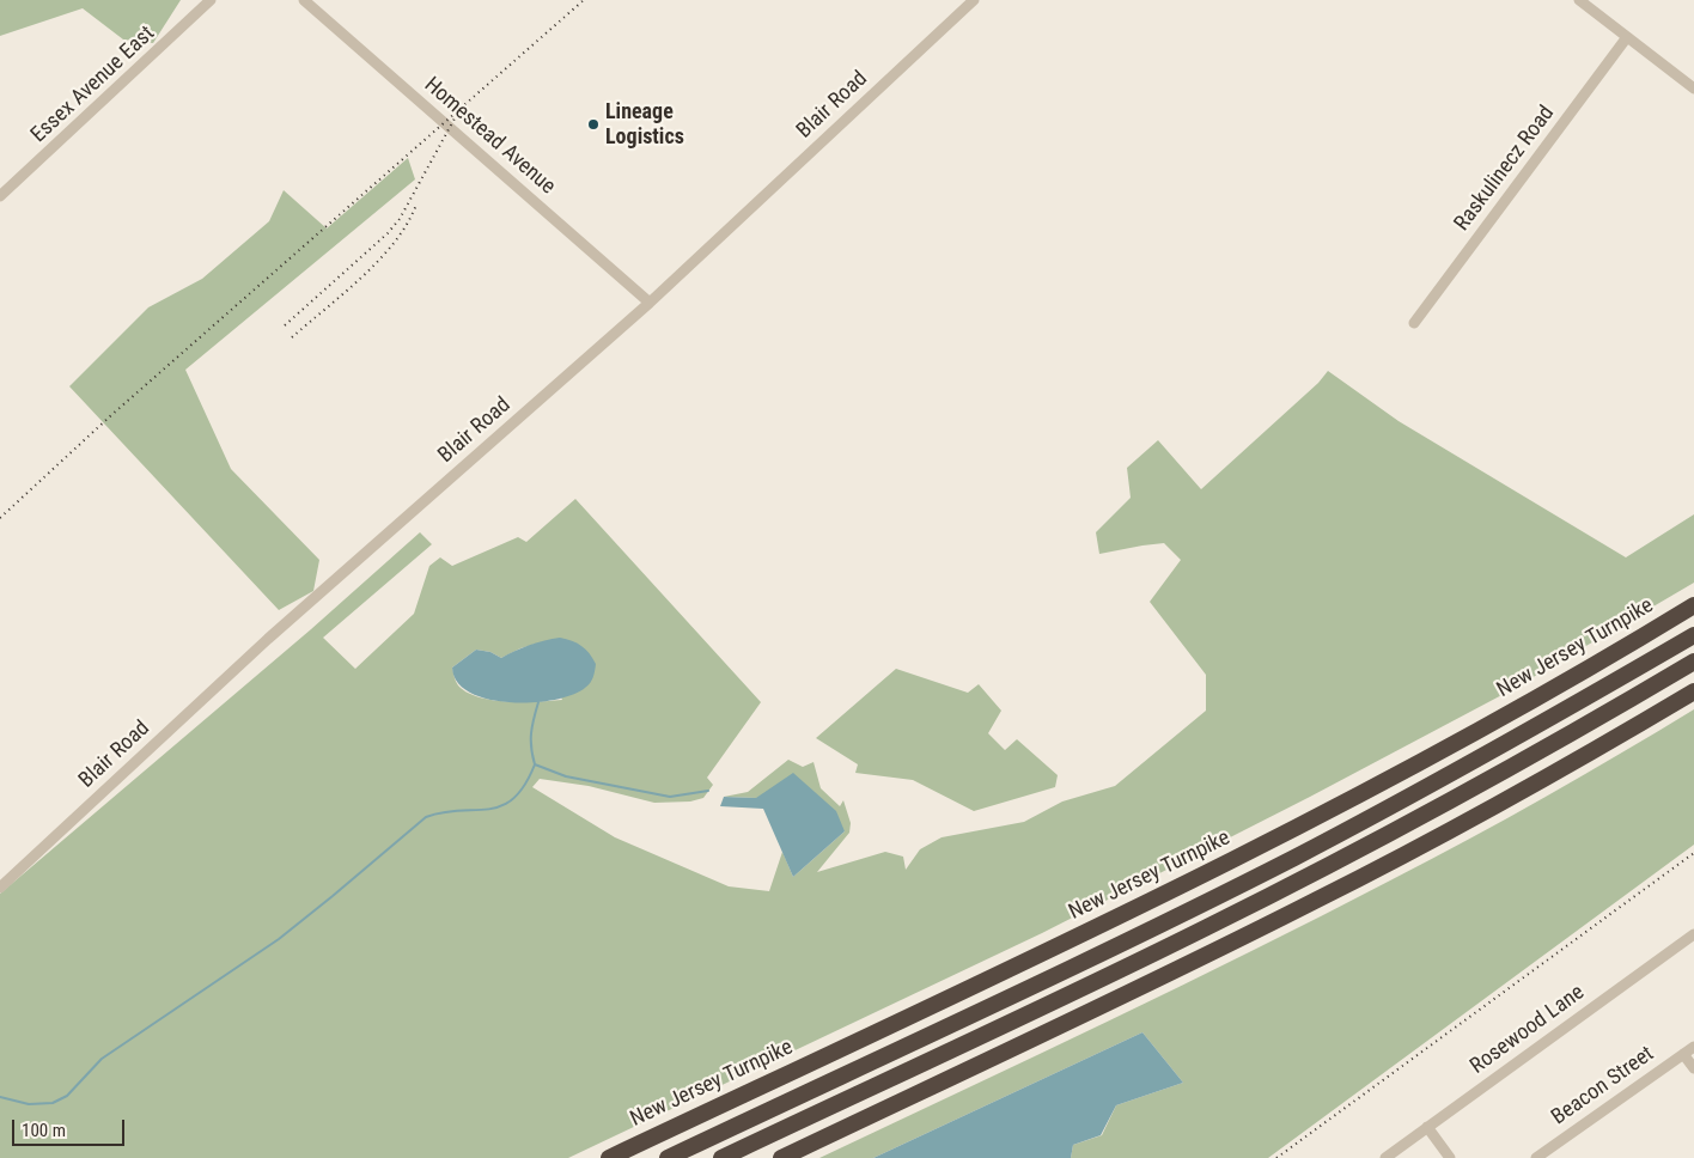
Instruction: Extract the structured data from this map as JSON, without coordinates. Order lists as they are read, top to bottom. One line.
{"streets":{"highway":["New Jersey Turnpike"],"street":["Essex Avenue East","Blair Road","Homestead Avenue","Raskulinecz Road","Rosewood Lane","Beacon Street"]},"crossings":[["Blair Road","Homestead Avenue"]],"places":["Lineage Logistics"],"scale_bar":"100 m"}
